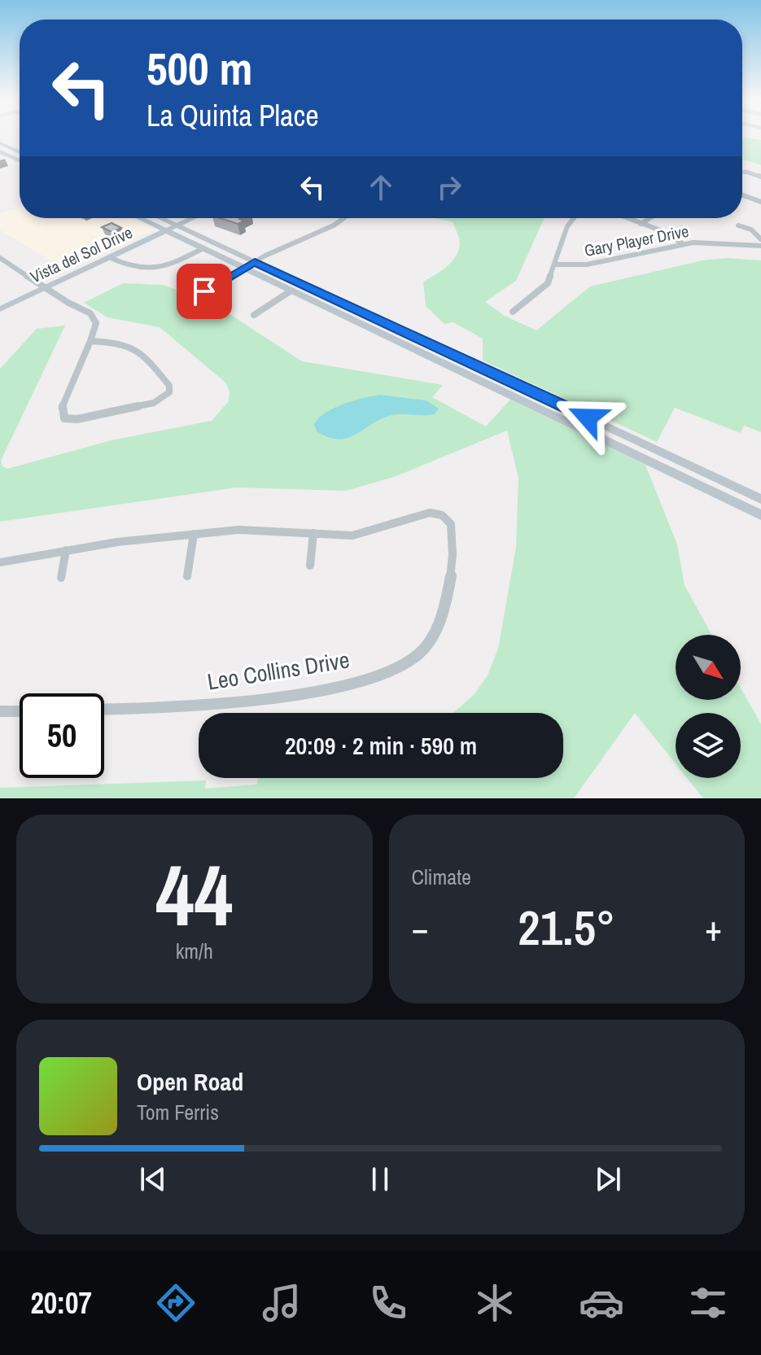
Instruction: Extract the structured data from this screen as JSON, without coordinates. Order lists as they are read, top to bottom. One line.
{"streets":{"main road":["Vista del Sol Drive"],"street":["Gary Player Drive","Leo Collins Drive"]},"north":"bottom right","page":{"turn":["500 m","La Quinta Place"],"limit":"50","trip":"20:09 · 2 min · 590 m","tile":[["44","km/h"],"Climate"],"heat":["−","21.5°","+"],"song":["Open Road","Tom Ferris"],"tabs":"20:07"}}
